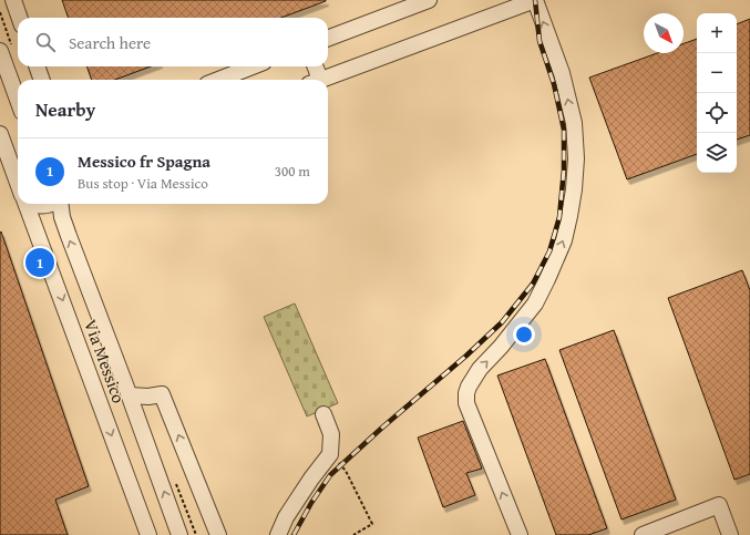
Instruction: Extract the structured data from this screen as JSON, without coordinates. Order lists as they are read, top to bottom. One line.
{"streets":{"street":["Via Messico"]},"north":"bottom right","page":{"map_buttons":["+","−"],"search":"Search here","heading":"Nearby","list":[{"mark":"1","name":"Messico fr Spagna","note":"Bus stop · Via Messico","value":"300 m"}],"pins":"1"}}
